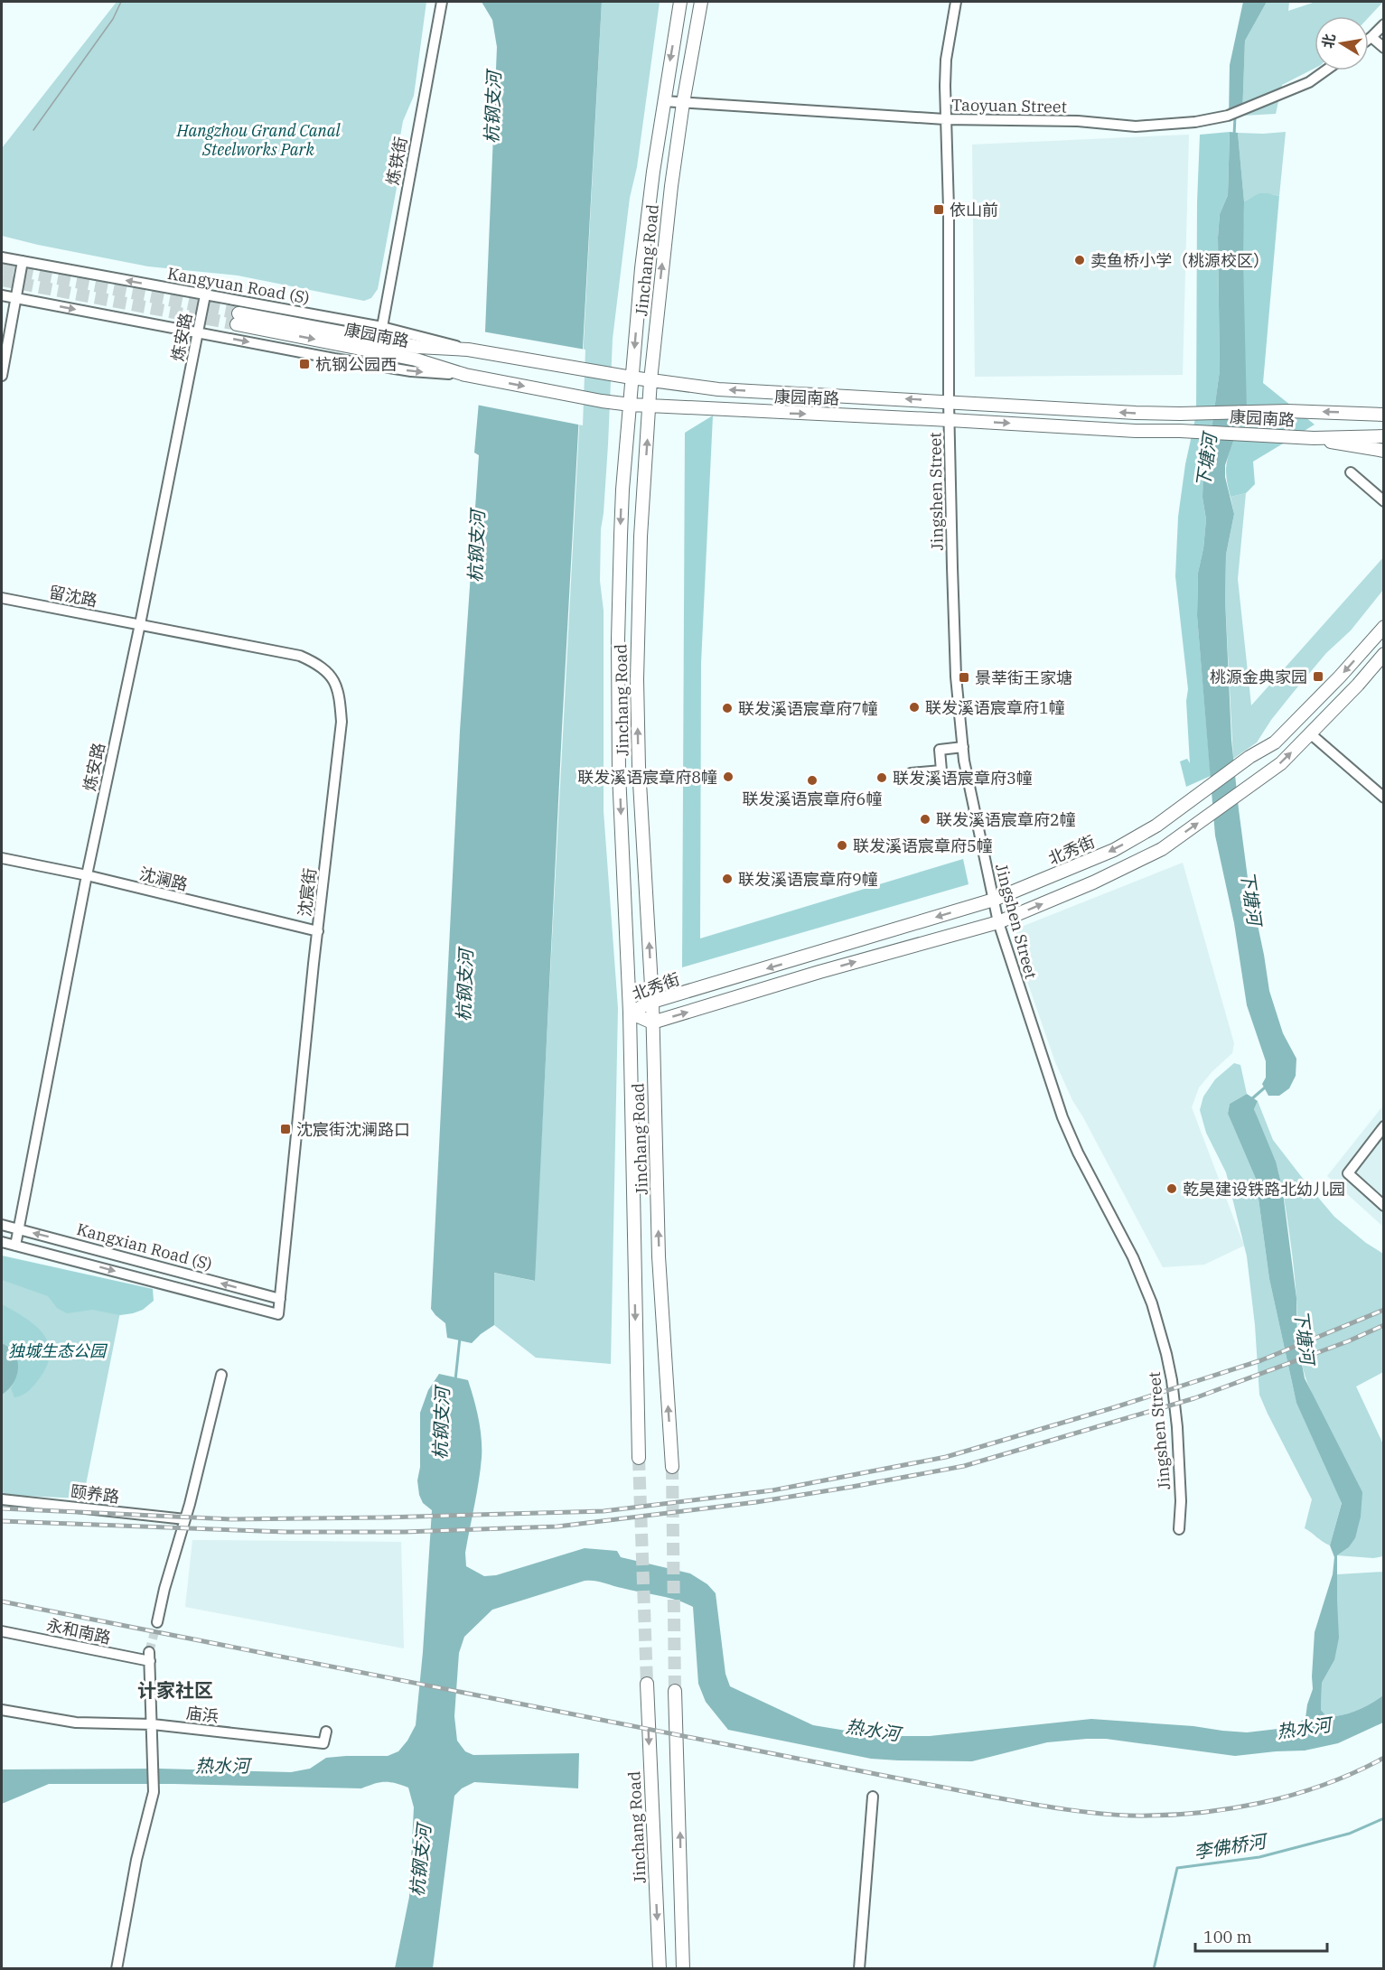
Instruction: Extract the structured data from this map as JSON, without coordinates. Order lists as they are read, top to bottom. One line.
{"streets":{"main road":["Jinchang Road","康园南路","北秀街"],"street":["Taoyuan Street","炼铁街","Kangyuan Road (S)","炼安路","Jingshen Street","留沈路","沈澜路","沈宸街","Kangxian Road (S)","颐养路","永和南路","庙浜"]},"crossings":[["Taoyuan Street","Jinchang Road"],["Taoyuan Street","Jingshen Street"],["炼铁街","Kangyuan Road (S)"],["Jinchang Road","康园南路"],["Jinchang Road","北秀街"],["Kangyuan Road (S)","康园南路"],["Kangyuan Road (S)","炼安路"],["康园南路","Jingshen Street"],["炼安路","留沈路"],["炼安路","沈澜路"],["炼安路","沈宸街"],["炼安路","Kangxian Road (S)"],["Jingshen Street","北秀街"],["留沈路","沈宸街"],["沈澜路","沈宸街"],["沈宸街","Kangxian Road (S)"],["永和南路","庙浜"]],"districts":["计家社区"],"water":["杭钢支河","下塘河","热水河","李佛桥河"],"parks":["Hangzhou Grand Canal Steelworks Park","独城生态公园"],"places":{"transit":["依山前","杭钢公园西","桃源金典家园","景莘街王家塘","沈宸街沈澜路口"],"other":["卖鱼桥小学（桃源校区）","联发溪语宸章府1幢","联发溪语宸章府7幢","联发溪语宸章府8幢","联发溪语宸章府3幢","联发溪语宸章府6幢","联发溪语宸章府2幢","联发溪语宸章府5幢","联发溪语宸章府9幢","乾昊建设铁路北幼儿园"]},"scale_bar":"100 m","north":"left"}
